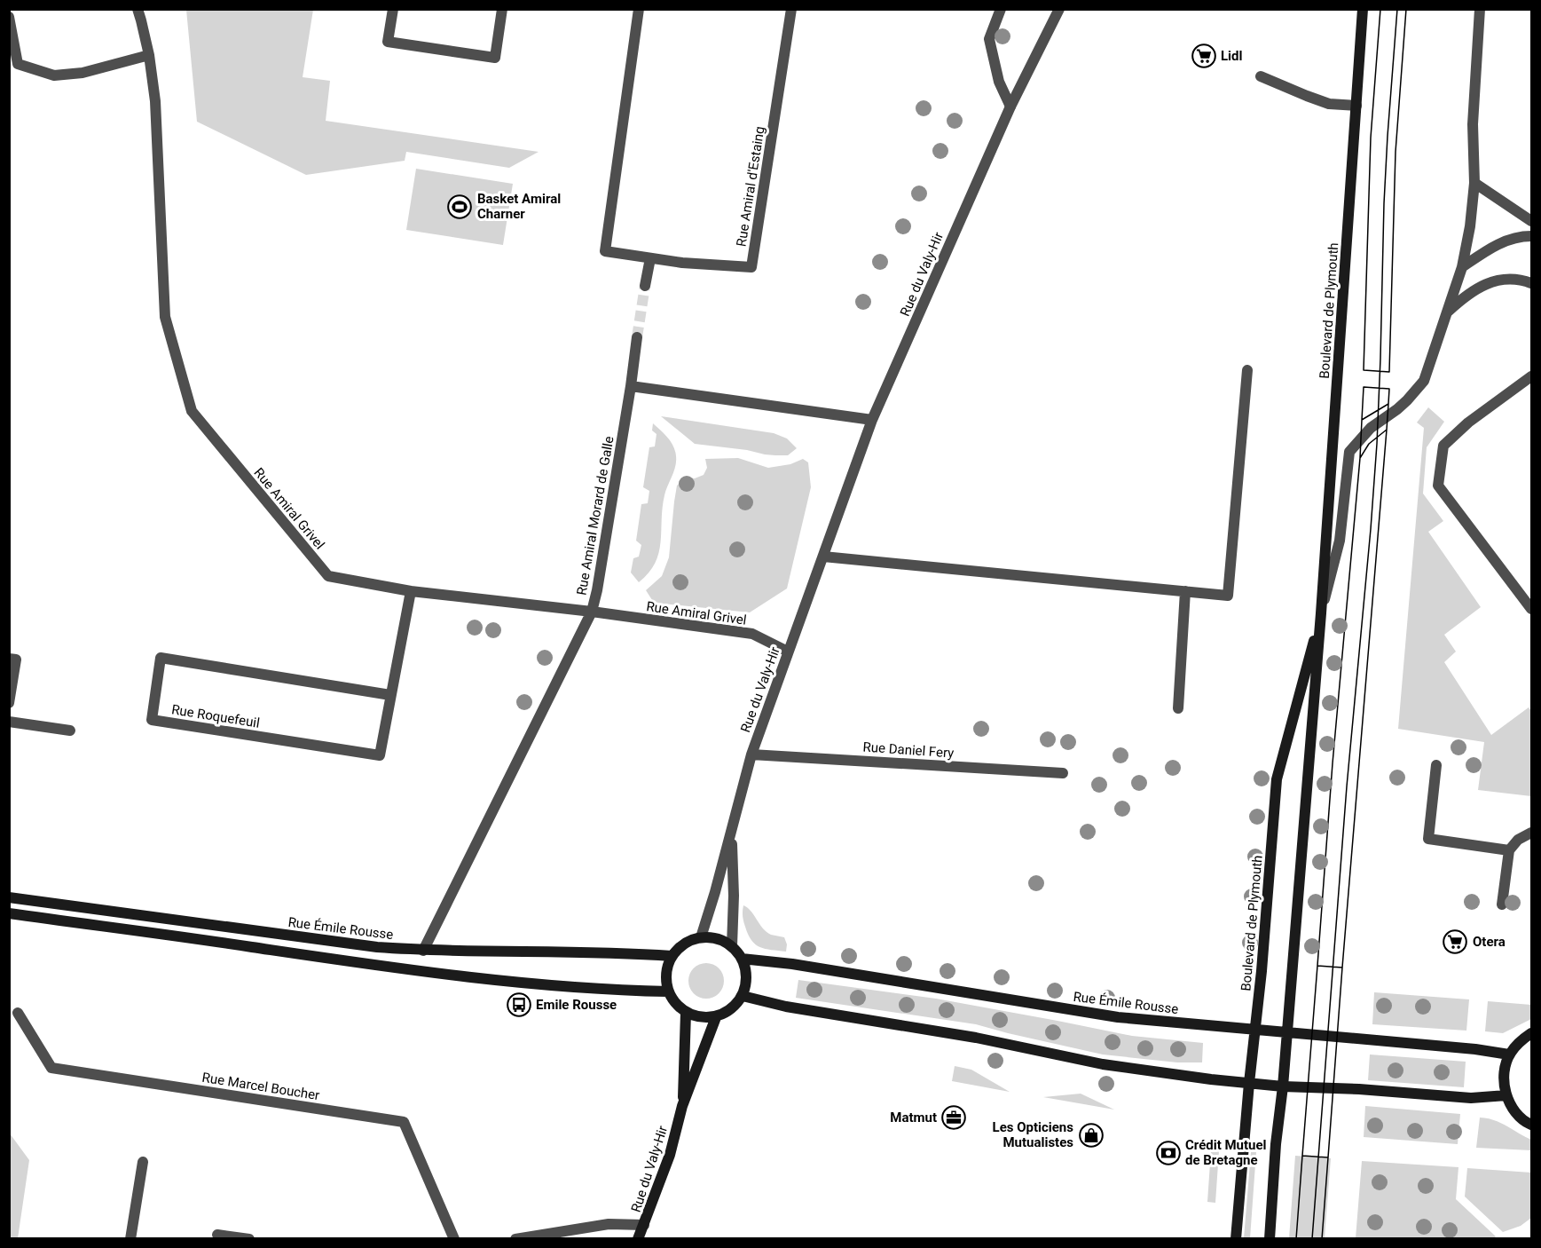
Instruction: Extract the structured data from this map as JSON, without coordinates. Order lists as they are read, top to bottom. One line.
{"streets":{"main road":["Rue du Valy-Hir","Boulevard de Plymouth","Rue Émile Rousse"],"street":["Rue Amiral d'Estaing","Rue Amiral Grivel","Rue Amiral Morard de Galle","Rue Roquefeuil","Rue Daniel Fery","Rue Marcel Boucher"]},"crossings":[["Rue du Valy-Hir","Rue Amiral Grivel"],["Rue du Valy-Hir","Rue Daniel Fery"],["Rue du Valy-Hir","Rue Émile Rousse"],["Boulevard de Plymouth","Rue Émile Rousse"],["Rue Amiral Grivel","Rue Amiral Morard de Galle"],["Rue Amiral Grivel","Rue Roquefeuil"],["Rue Amiral Morard de Galle","Rue Émile Rousse"]],"places":{"supermarket":["Lidl","Otera"],"sports":["Basket Amiral Charner"],"bus stop":["Emile Rousse"],"office":["Matmut"],"shop":["Les Opticiens Mutualistes"],"bank":["Crédit Mutuel de Bretagne"]}}
